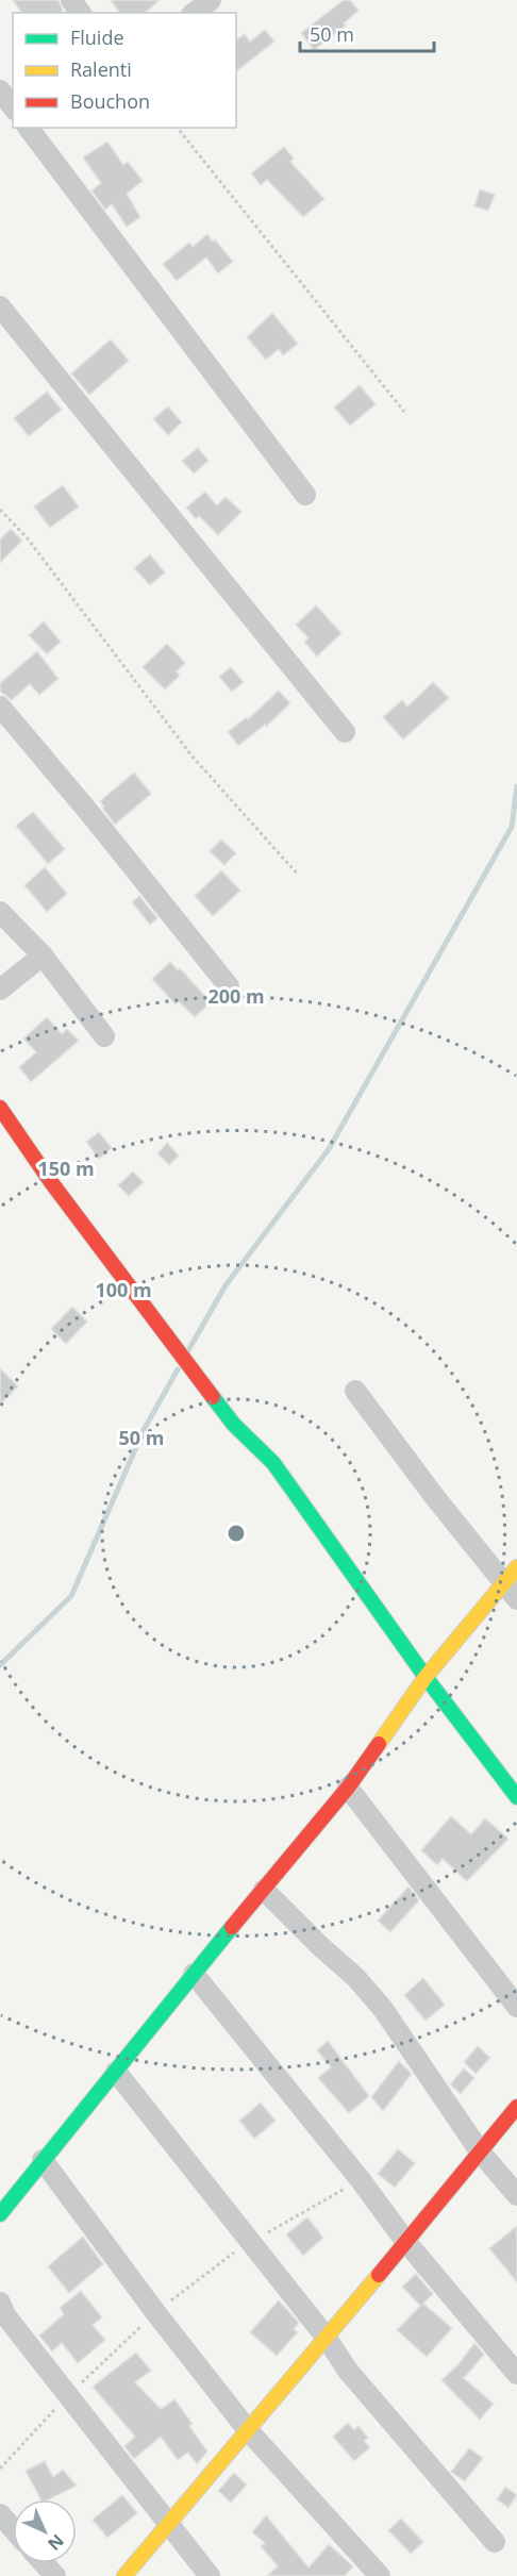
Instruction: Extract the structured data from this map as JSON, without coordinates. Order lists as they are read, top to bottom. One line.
{"legend":["Fluide","Ralenti","Bouchon"],"scale_bar":"50 m","north":"bottom right","rings":["200 m","150 m","100 m","50 m"]}
